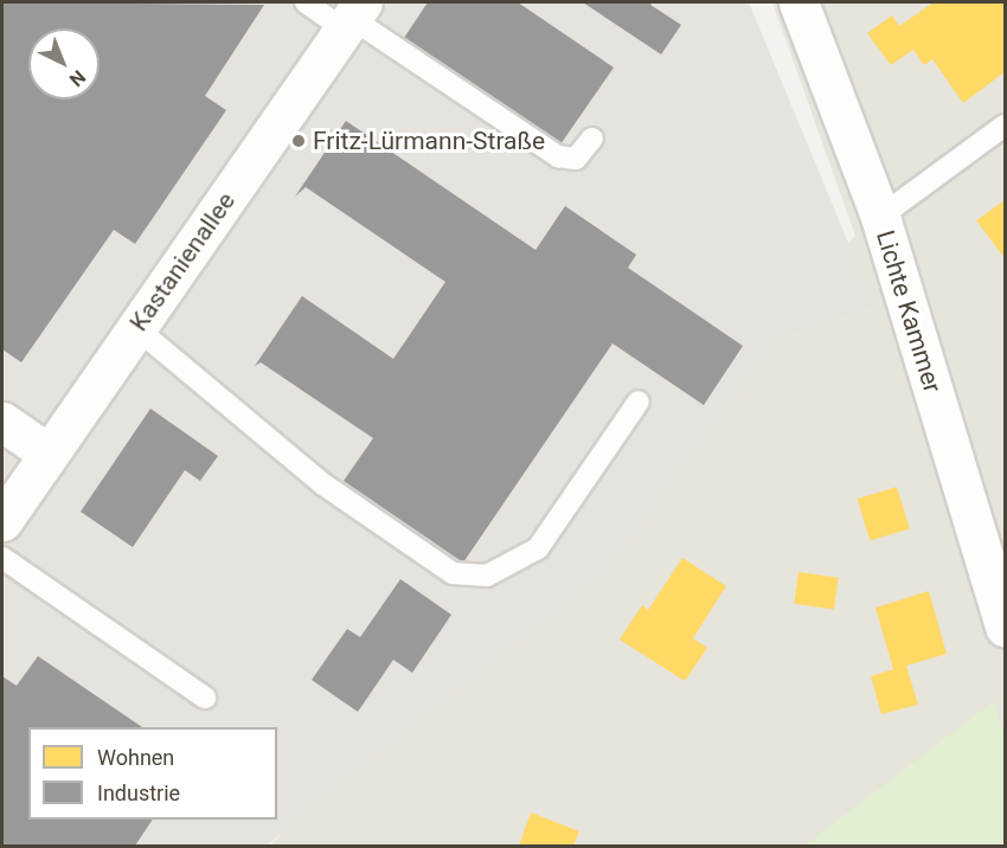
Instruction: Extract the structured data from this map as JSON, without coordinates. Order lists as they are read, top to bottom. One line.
{"streets":{"street":["Kastanienallee","Lichte Kammer"]},"places":["Fritz-Lürmann-Straße"],"legend":["Wohnen","Industrie"],"north":"bottom right"}
